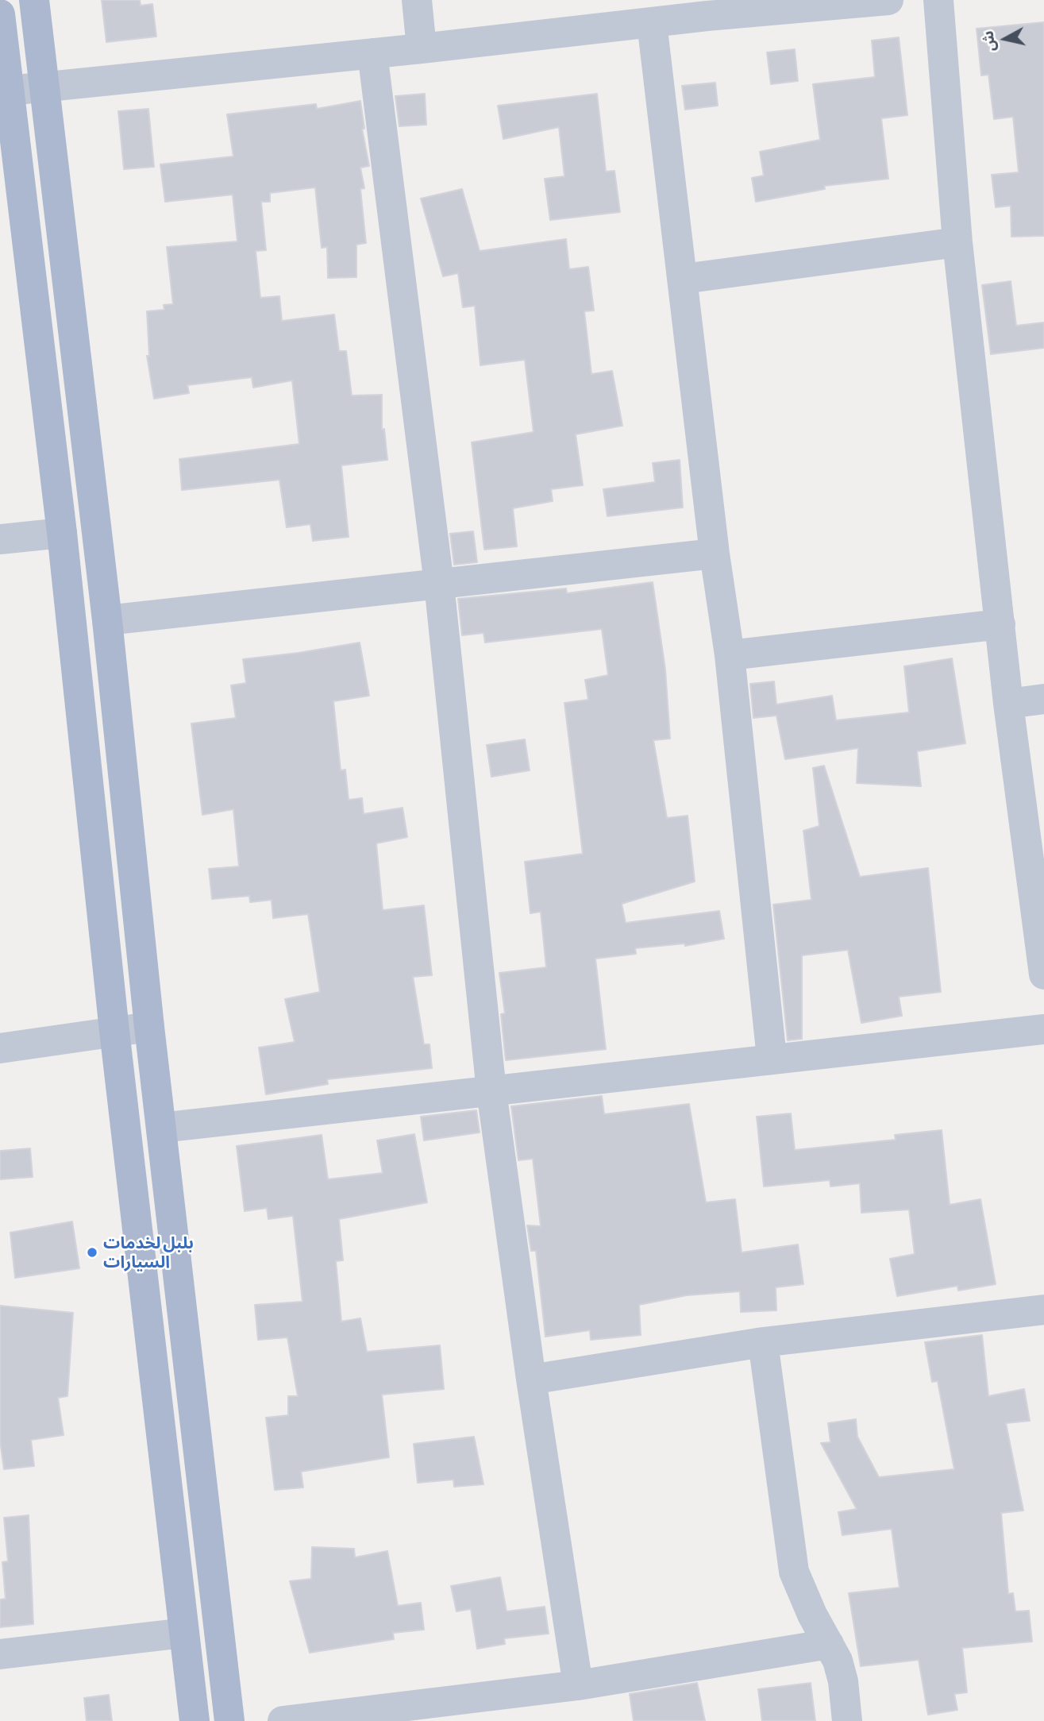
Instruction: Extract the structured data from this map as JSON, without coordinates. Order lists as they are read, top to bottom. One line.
{"places":["بلبل لخدمات السيارات"],"north":"left"}
